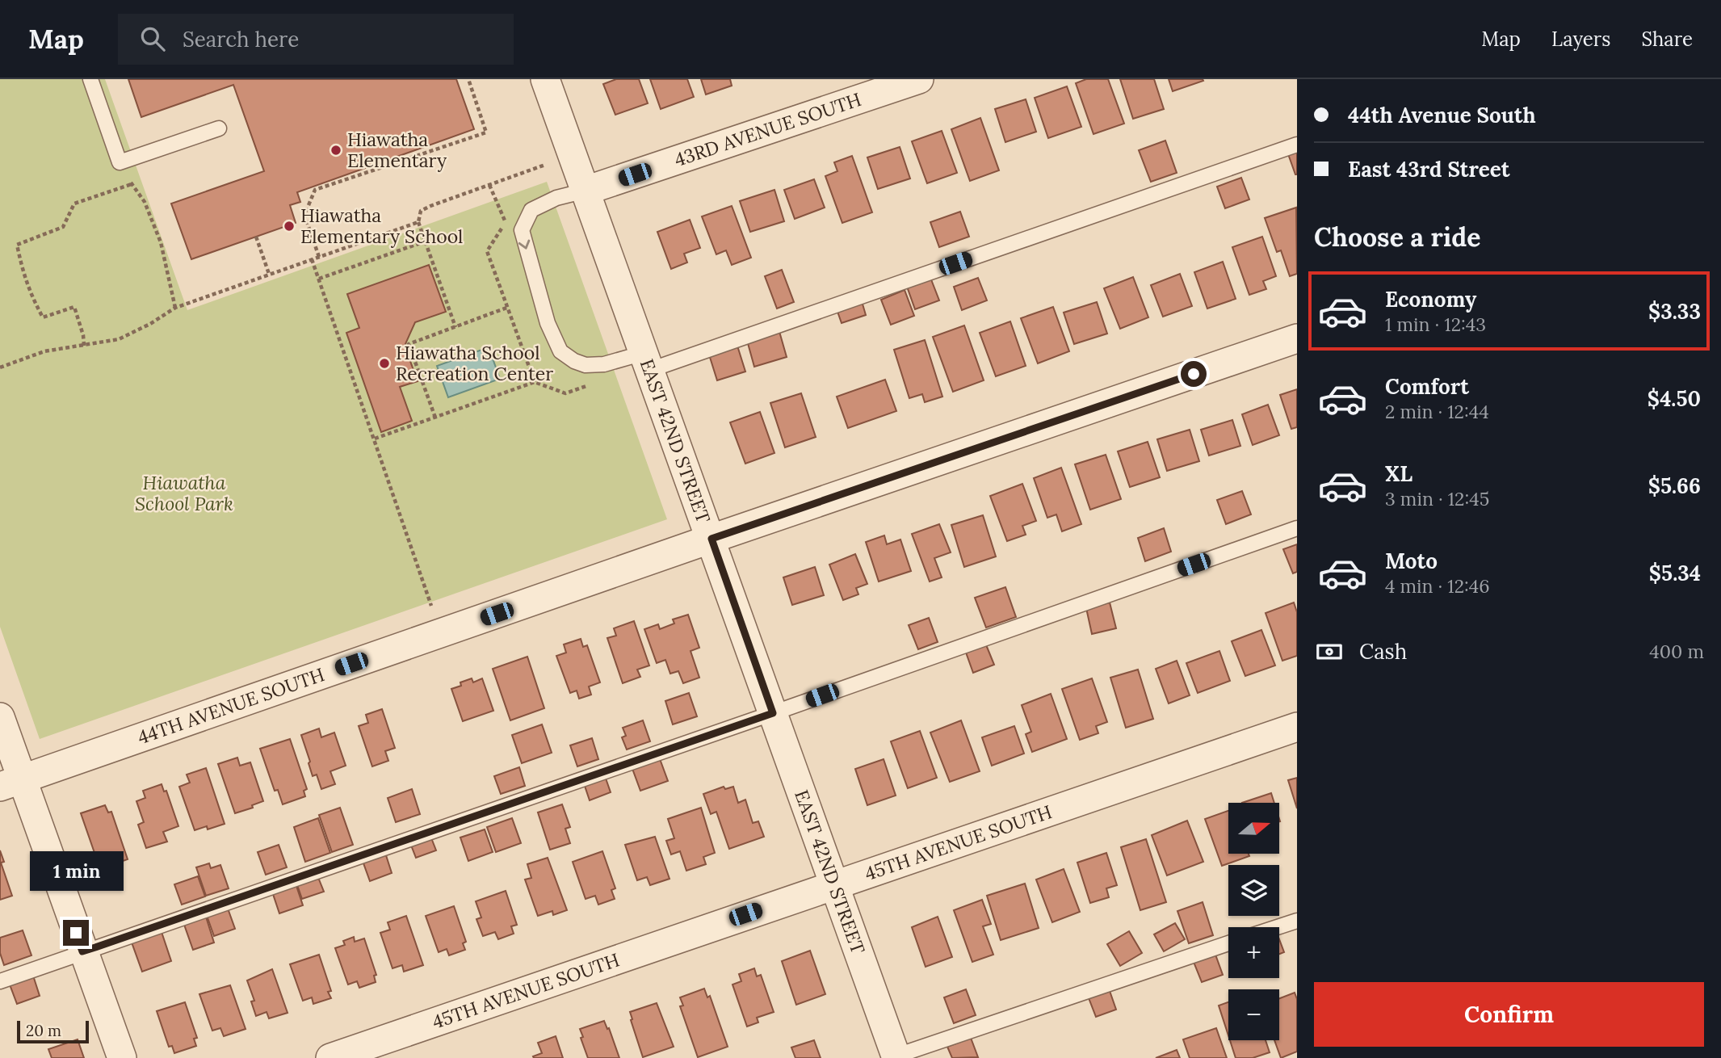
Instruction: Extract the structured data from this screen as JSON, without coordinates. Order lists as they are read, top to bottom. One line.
{"streets":{"street":["43RD AVENUE SOUTH","EAST 42ND STREET","44TH AVENUE SOUTH","45TH AVENUE SOUTH"]},"crossings":[["43RD AVENUE SOUTH","EAST 42ND STREET"],["EAST 42ND STREET","44TH AVENUE SOUTH"],["EAST 42ND STREET","45TH AVENUE SOUTH"]],"parks":["Hiawatha School Park"],"places":["Hiawatha Elementary","Hiawatha Elementary School","Hiawatha School Recreation Center"],"scale_bar":"20 m","north":"right","page":{"header":"Map","search":"Search here","nav":["Map","Layers","Share"],"banner":["44th Avenue South","East 43rd Street"],"heading":"Choose a ride","list":[{"name":"Economy","note":"1 min · 12:43","value":"$3.33"},{"name":"Comfort","note":"2 min · 12:44","value":"$4.50"},{"name":"XL","note":"3 min · 12:45","value":"$5.66"},{"name":"Moto","note":"4 min · 12:46","value":"$5.34"}],"pay":["Cash","400 m"],"map_buttons":["+","−"],"bubble":"1 min","buttons":"Confirm","scale":"20 m"}}
